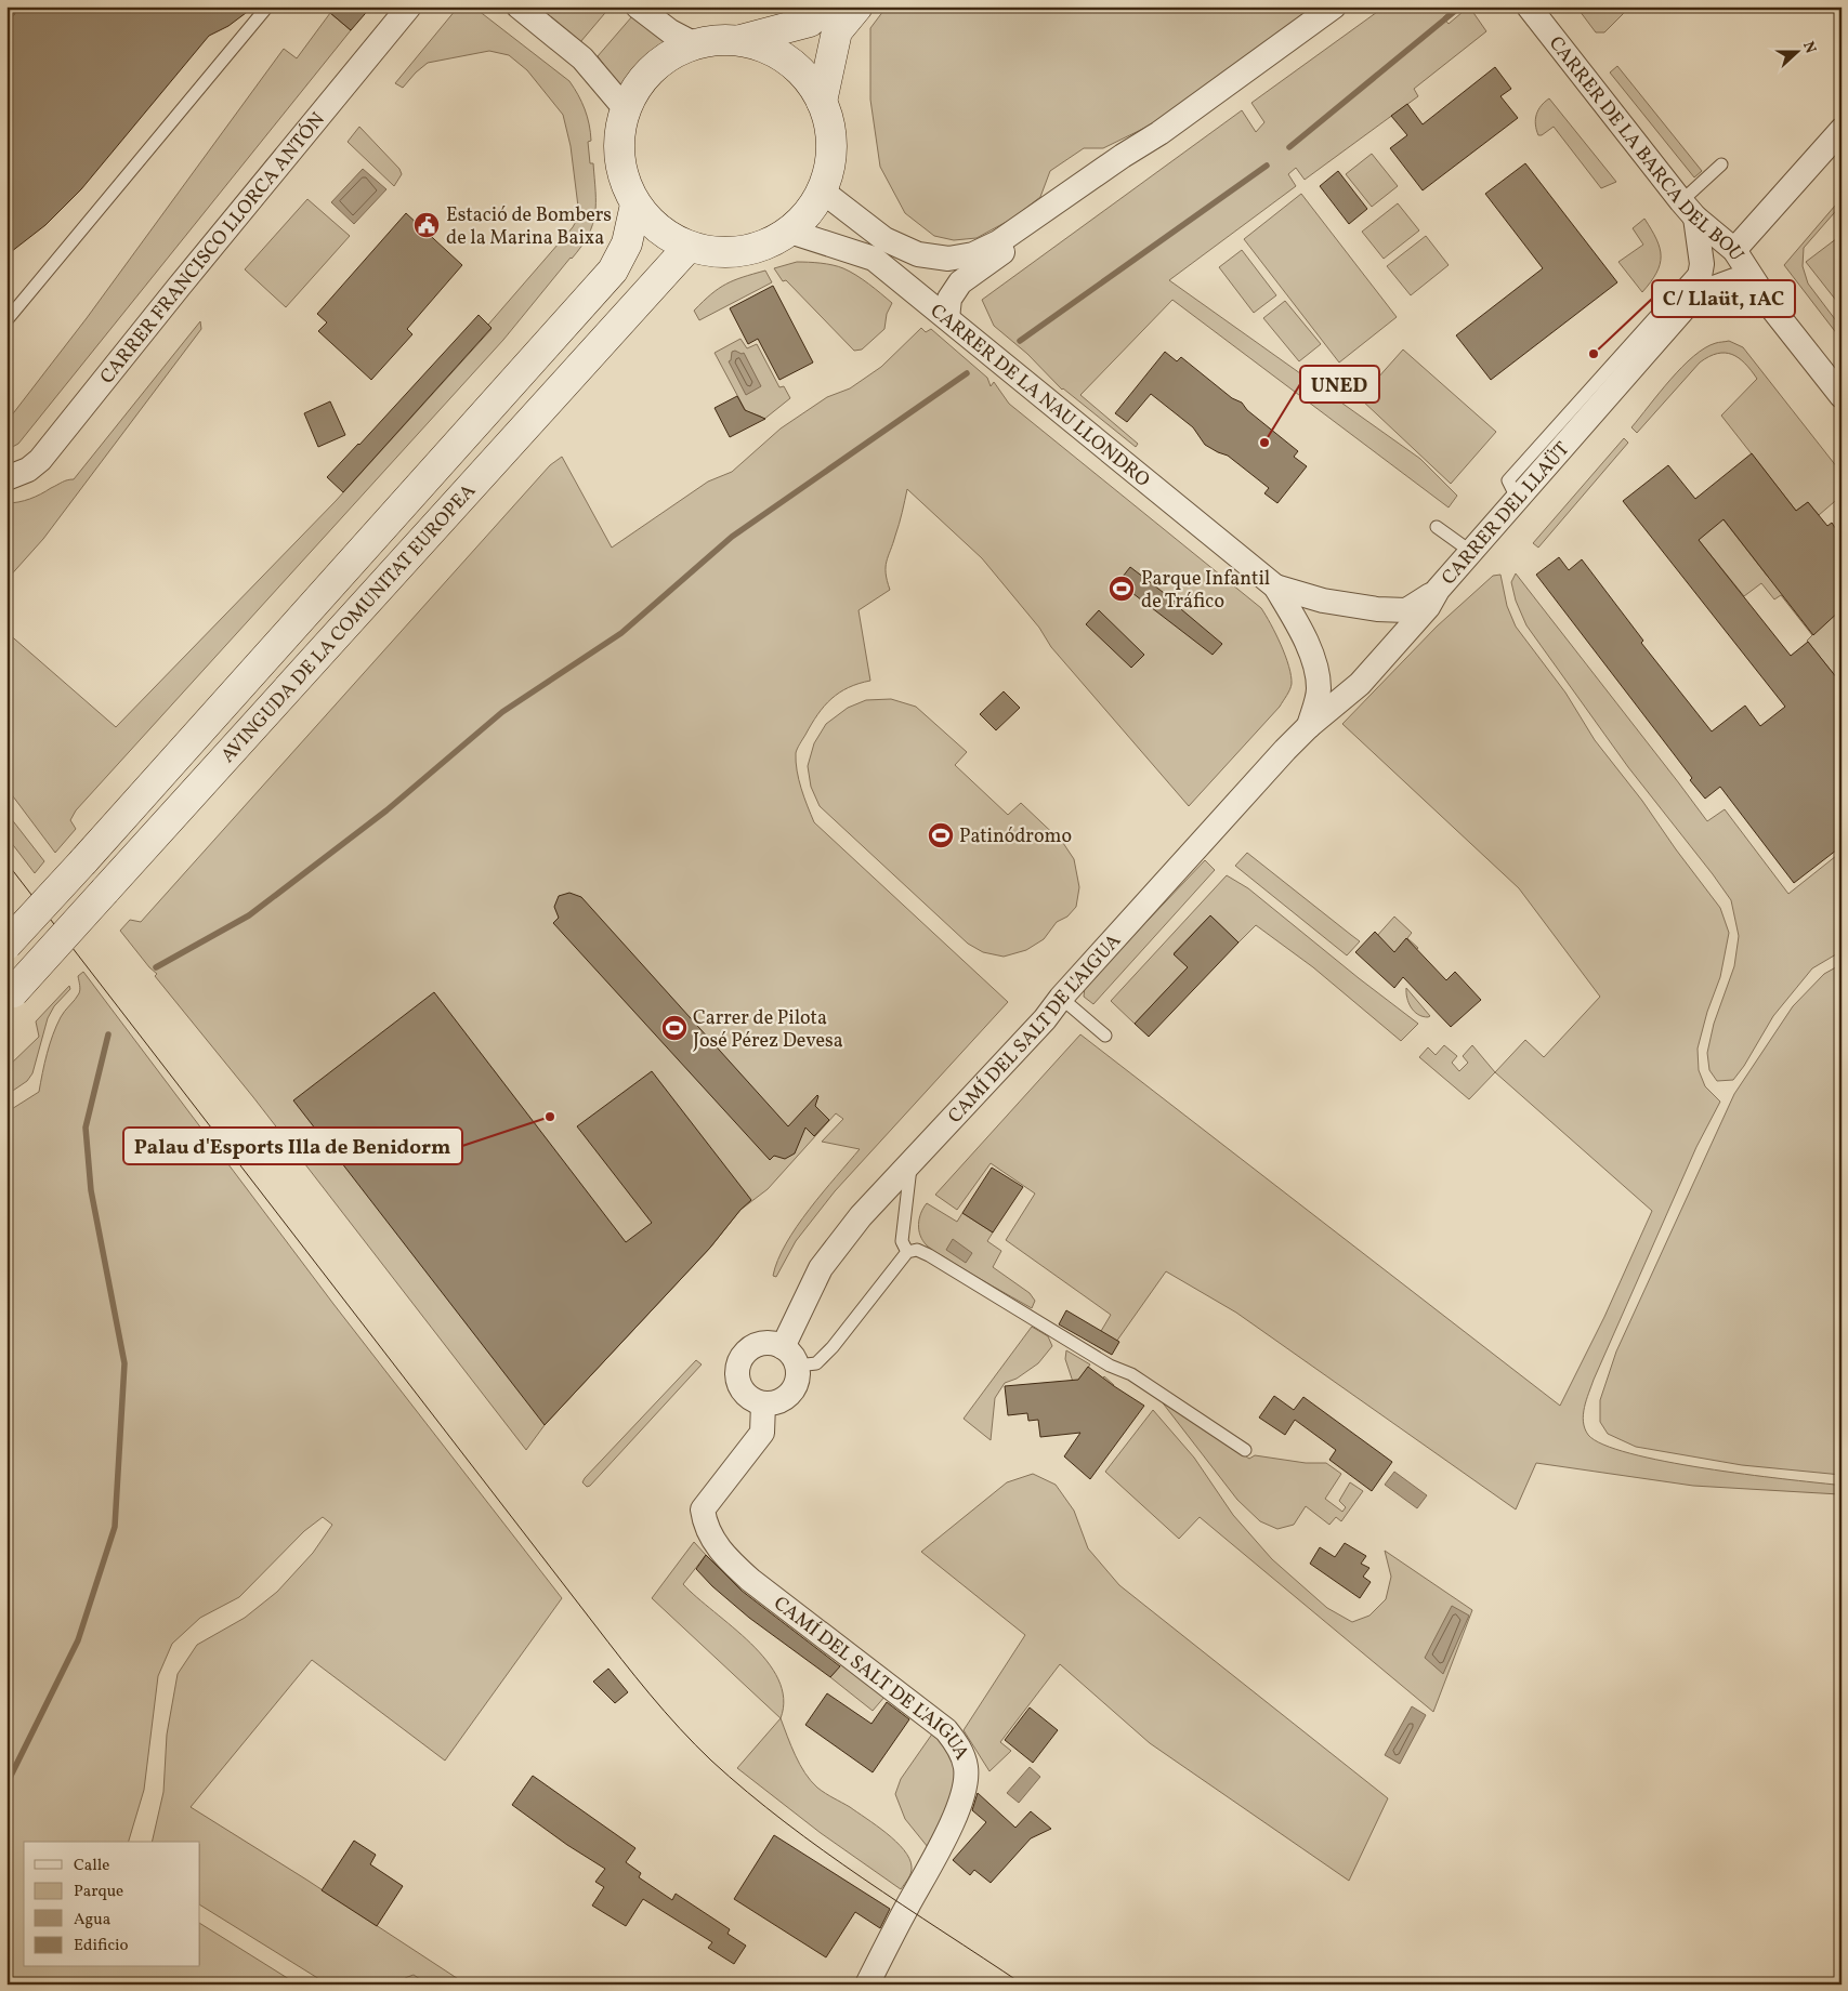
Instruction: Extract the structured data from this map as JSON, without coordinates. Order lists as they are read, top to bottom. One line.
{"streets":{"main road":["AVINGUDA DE LA COMUNITAT EUROPEA"],"street":["CARRER DE LA BARCA DEL BOU","CARRER FRANCISCO LLORCA ANTÓN","CARRER DE LA NAU LLONDRO","CARRER DEL LLAÜT","CAMÍ DEL SALT DE L'AIGUA"]},"crossings":[["CARRER DE LA BARCA DEL BOU","CARRER DEL LLAÜT"],["CARRER DE LA NAU LLONDRO","CARRER DEL LLAÜT"],["CARRER DE LA NAU LLONDRO","CAMÍ DEL SALT DE L'AIGUA"],["CARRER DEL LLAÜT","CAMÍ DEL SALT DE L'AIGUA"]],"places":{"public building":["Estació de Bombers de la Marina Baixa"],"other":["C/ Llaüt, 1AC","UNED","Palau d'Esports Illa de Benidorm"],"sports":["Parque Infantil de Tráfico","Patinódromo","Carrer de Pilota José Pérez Devesa"]},"legend":["Calle","Parque","Agua","Edificio"],"north":"right"}
